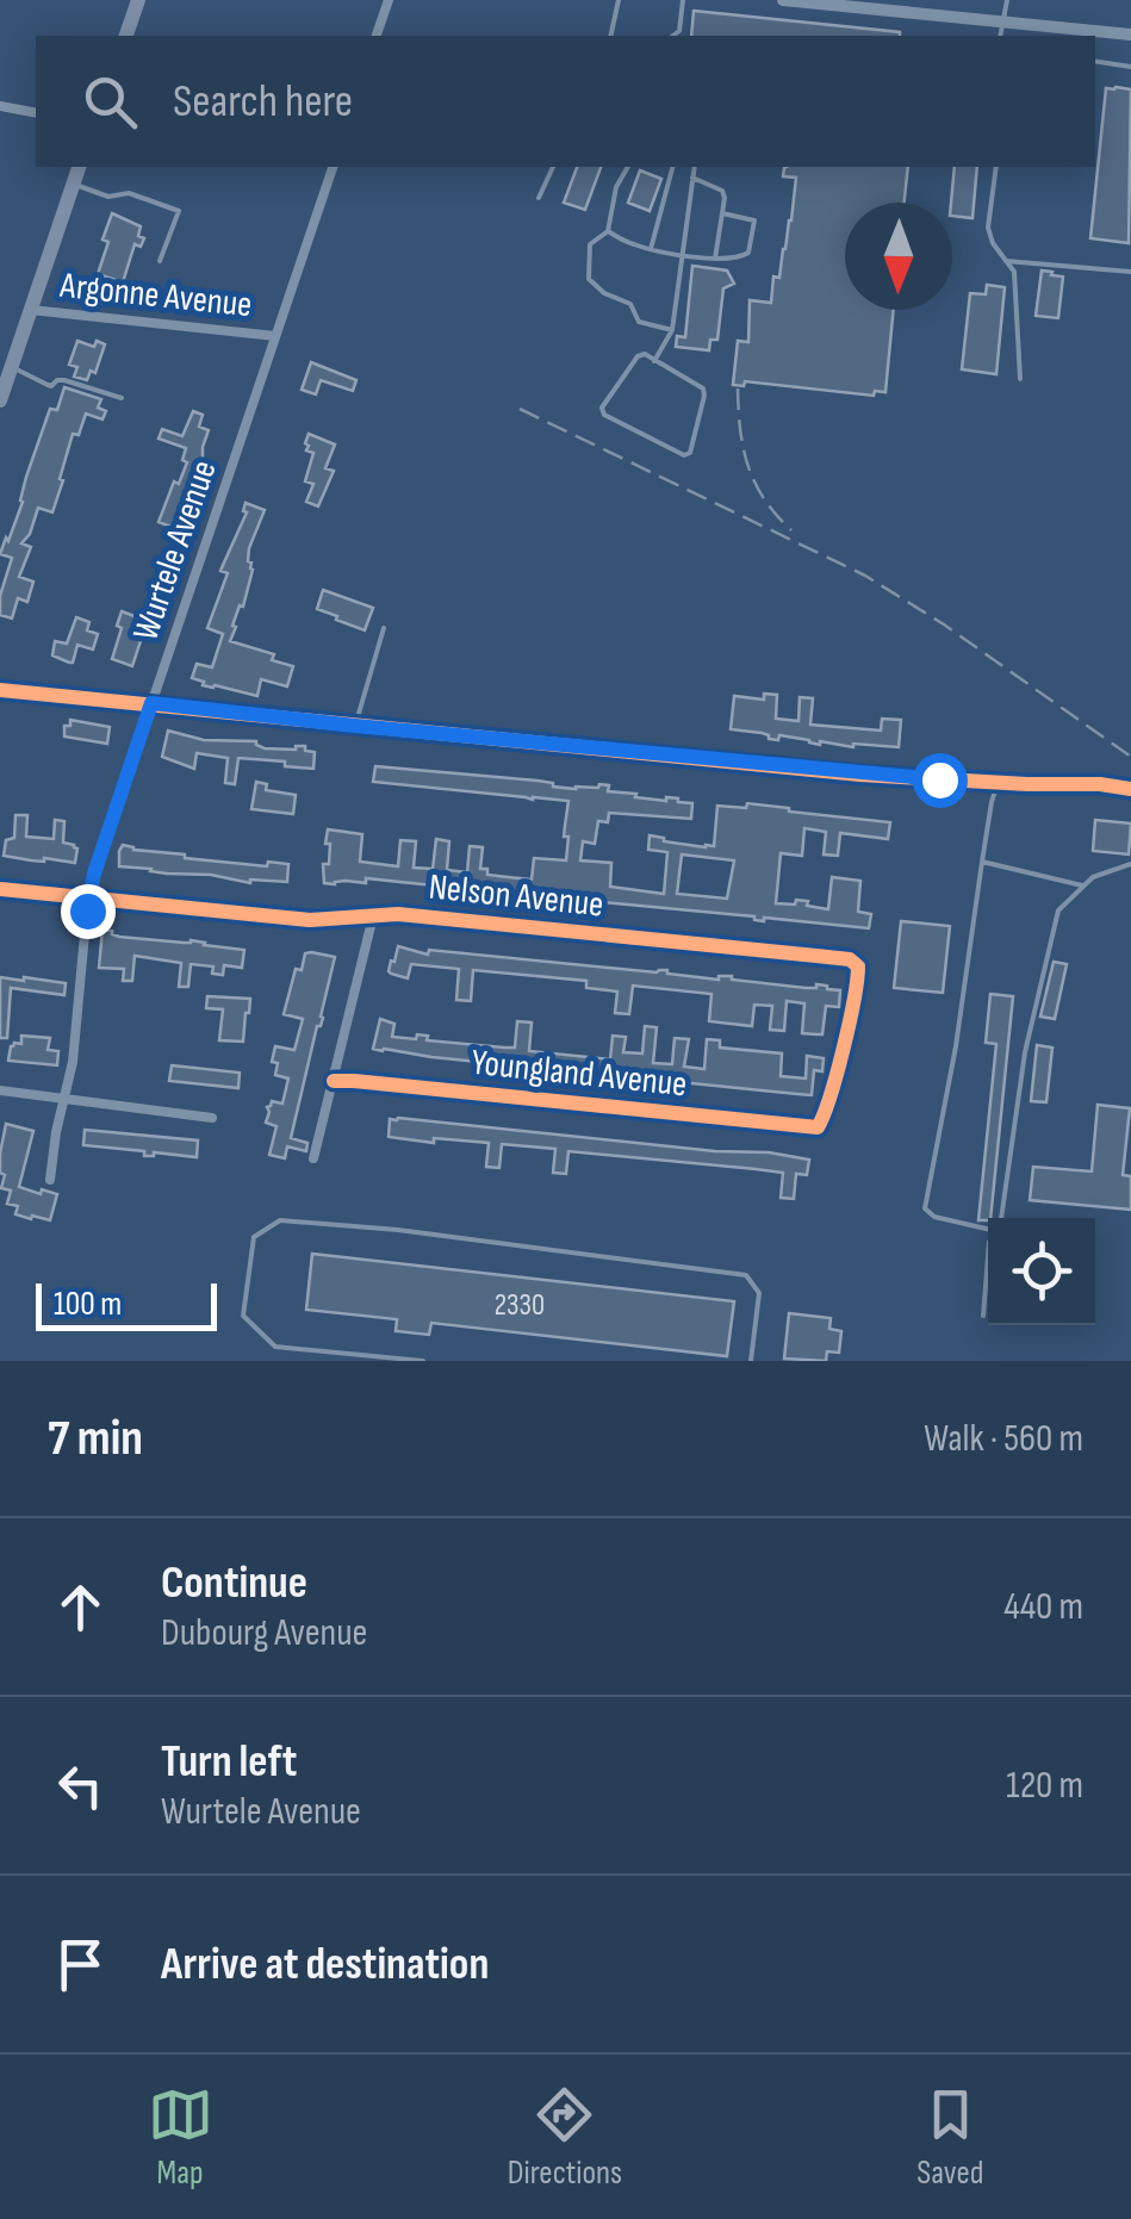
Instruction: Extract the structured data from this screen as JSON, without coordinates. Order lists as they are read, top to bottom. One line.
{"streets":{"street":["Argonne Avenue","Wurtele Avenue","Nelson Avenue","Youngland Avenue"]},"crossings":[["Argonne Avenue","Wurtele Avenue"],["Wurtele Avenue","Nelson Avenue"],["Nelson Avenue","Youngland Avenue"]],"house_numbers":["2330"],"scale_bar":"100 m","north":"bottom","page":{"search":"Search here","scale":"100 m","heading":["7 min","Walk · 560 m"],"list":[["Continue","Dubourg Avenue","440 m"],["Turn left","Wurtele Avenue","120 m"],"Arrive at destination"],"nav":["Map","Directions","Saved"]}}
